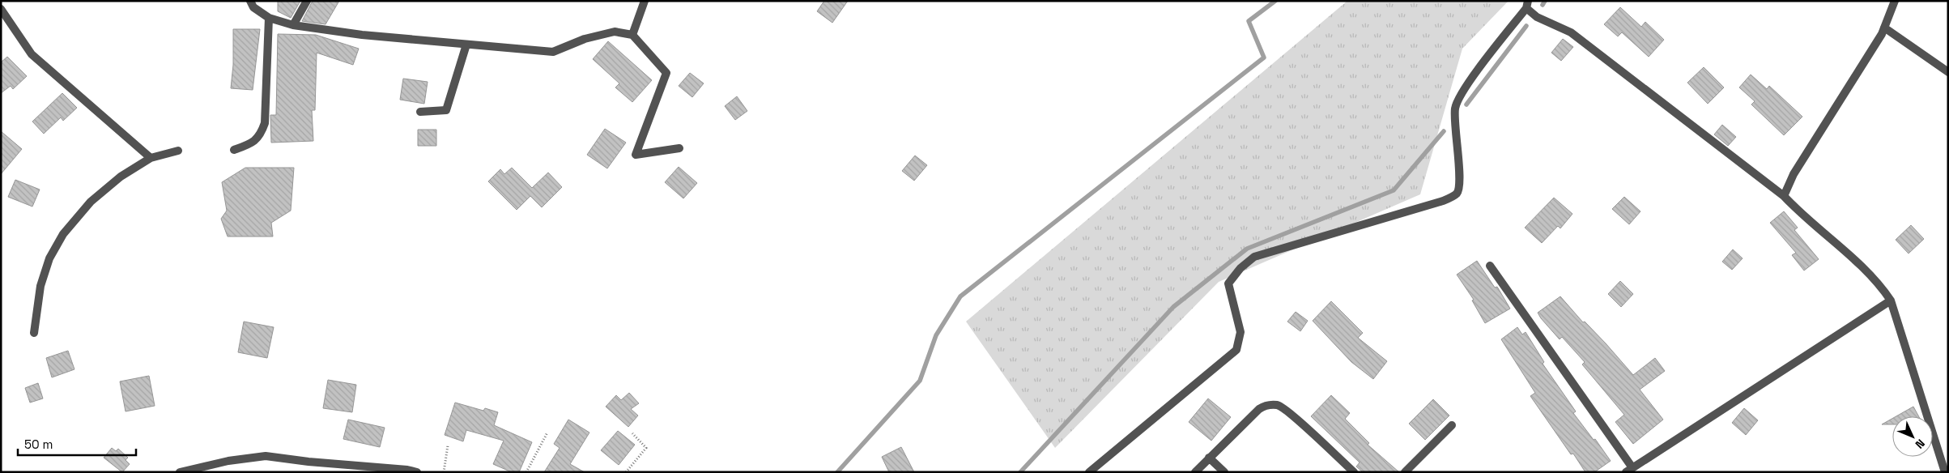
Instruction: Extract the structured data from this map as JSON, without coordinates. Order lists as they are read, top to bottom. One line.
{"scale_bar":"50 m","north":"bottom right"}
